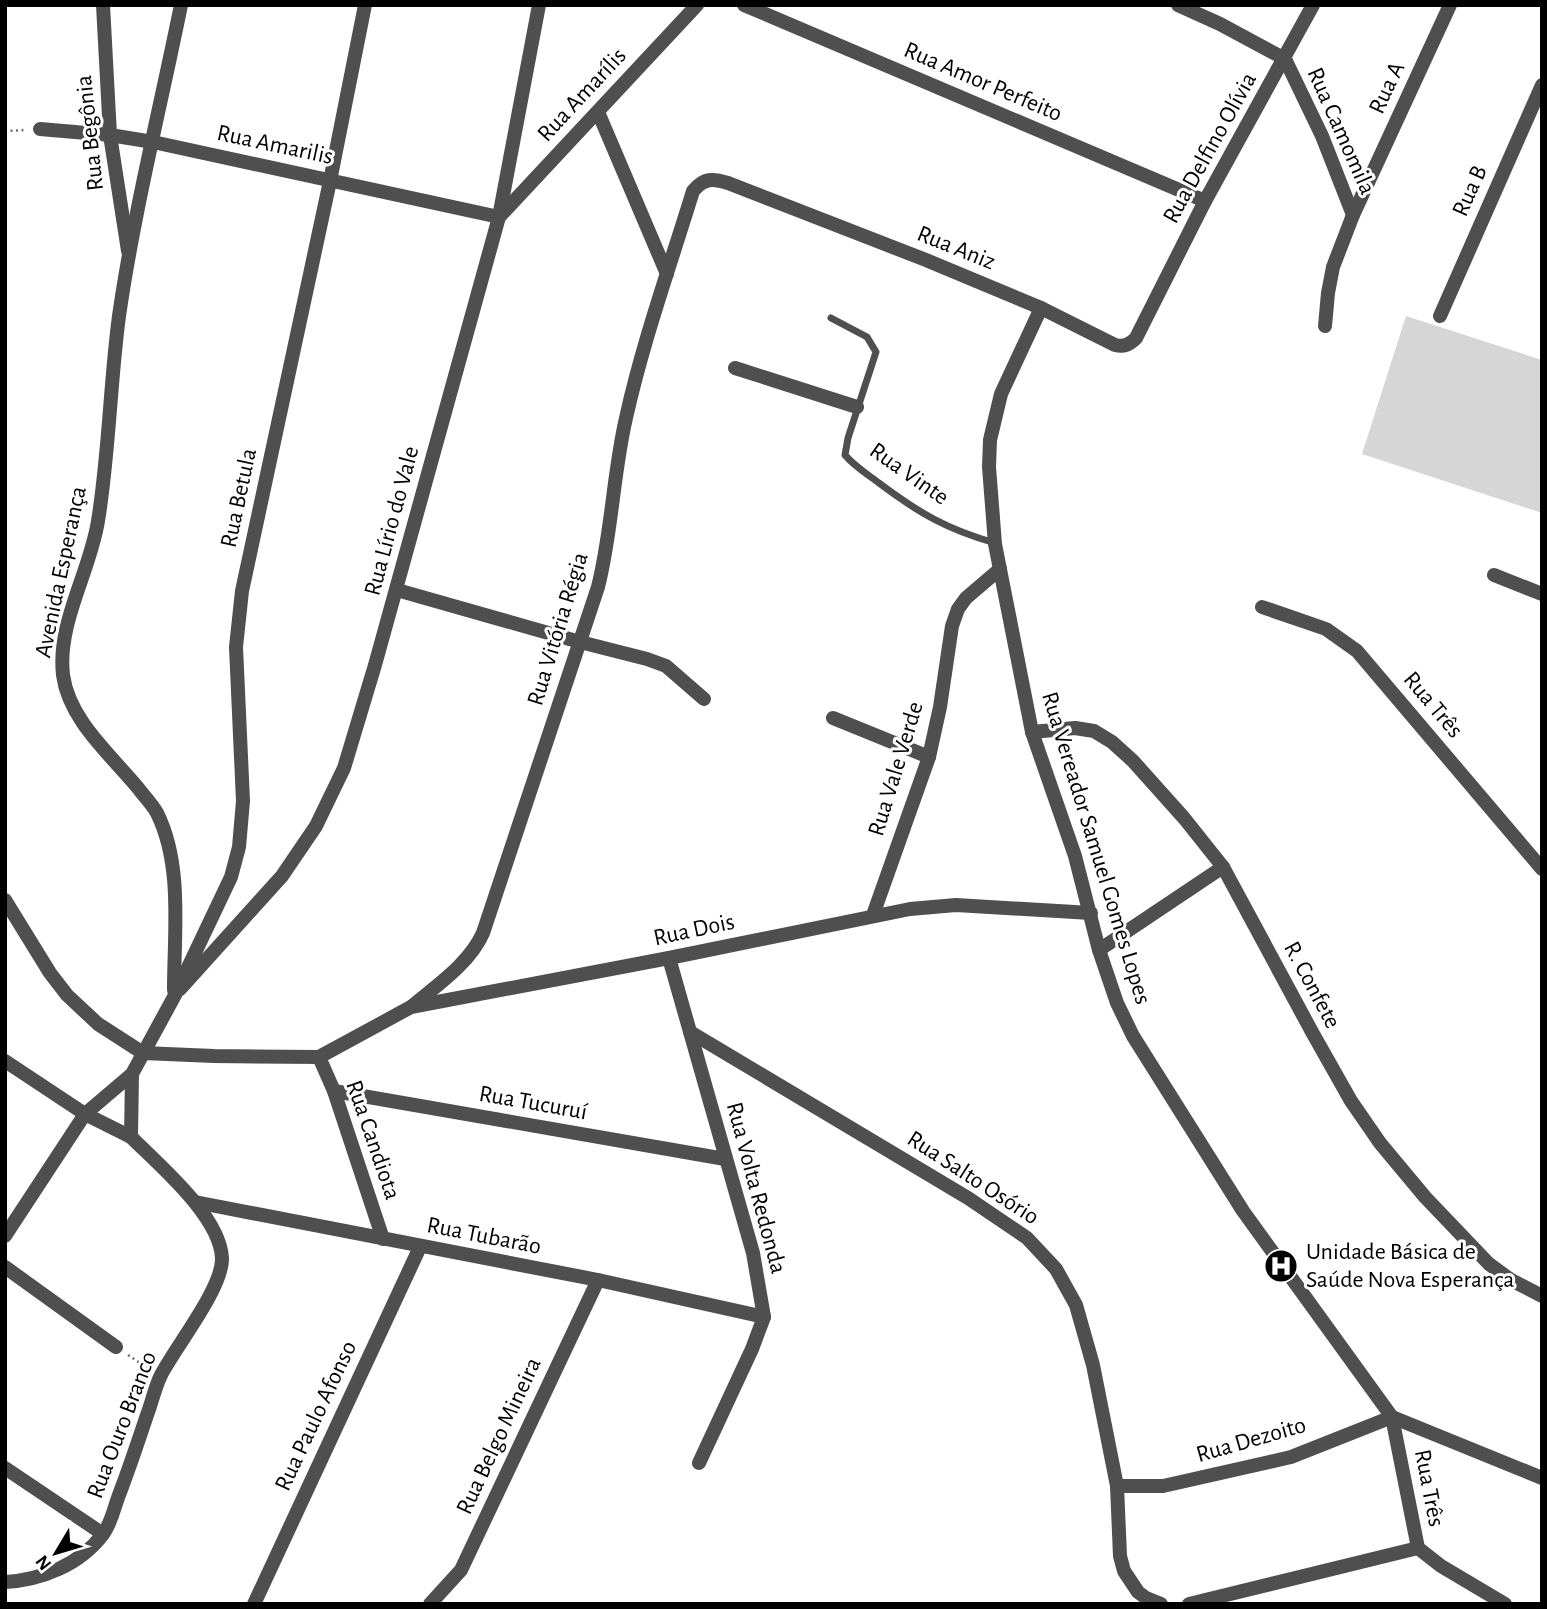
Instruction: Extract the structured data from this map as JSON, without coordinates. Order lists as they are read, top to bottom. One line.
{"streets":{"street":["Rua Amor Perfeito","Rua A","Rua Amarílis","Rua Camomila","Rua Begônia","Rua Amarilis","Rua Delfino Olívia","Rua B","Rua Aniz","Rua Betula","Rua Lírio do Vale","Avenida Esperança","Rua Vitória Régia","Rua Três","Rua Vale Verde","Rua Vereador Samuel Gomes Lopes","Rua Dois","R. Confete","Rua Tucuruí","Rua Candiota","Rua Salto Osório","Rua Volta Redonda","Rua Tubarão","Rua Paulo Afonso","Rua Ouro Branco","Rua Belgo Mineira","Rua Dezoito"],"lane":["Rua Vinte"]},"crossings":[["Rua Amor Perfeito","Rua Delfino Olívia"],["Rua A","Rua Camomila"],["Rua Amarílis","Rua Amarilis"],["Rua Amarílis","Rua Lírio do Vale"],["Rua Camomila","Rua Delfino Olívia"],["Rua Begônia","Rua Amarilis"],["Rua Begônia","Avenida Esperança"],["Rua Amarilis","Rua Betula"],["Rua Amarilis","Rua Lírio do Vale"],["Rua Amarilis","Avenida Esperança"],["Rua Delfino Olívia","Rua Aniz"],["Rua Aniz","Rua Vitória Régia"],["Rua Aniz","Rua Vereador Samuel Gomes Lopes"],["Rua Vinte","Rua Vereador Samuel Gomes Lopes"],["Rua Betula","Rua Lírio do Vale"],["Rua Betula","Avenida Esperança"],["Rua Lírio do Vale","Avenida Esperança"],["Rua Vitória Régia","Rua Dois"],["Rua Três","Rua Vereador Samuel Gomes Lopes"],["Rua Três","Rua Dezoito"],["Rua Vale Verde","Rua Vereador Samuel Gomes Lopes"],["Rua Vale Verde","Rua Dois"],["Rua Vereador Samuel Gomes Lopes","Rua Dois"],["Rua Vereador Samuel Gomes Lopes","R. Confete"],["Rua Vereador Samuel Gomes Lopes","Rua Dezoito"],["Rua Dois","Rua Candiota"],["Rua Dois","Rua Volta Redonda"],["Rua Tucuruí","Rua Candiota"],["Rua Tucuruí","Rua Volta Redonda"],["Rua Candiota","Rua Tubarão"],["Rua Salto Osório","Rua Volta Redonda"],["Rua Salto Osório","Rua Dezoito"],["Rua Volta Redonda","Rua Tubarão"],["Rua Tubarão","Rua Paulo Afonso"],["Rua Tubarão","Rua Ouro Branco"],["Rua Tubarão","Rua Belgo Mineira"]],"places":{"hospital":["Unidade Básica de Saúde Nova Esperança"]},"north":"bottom left"}
